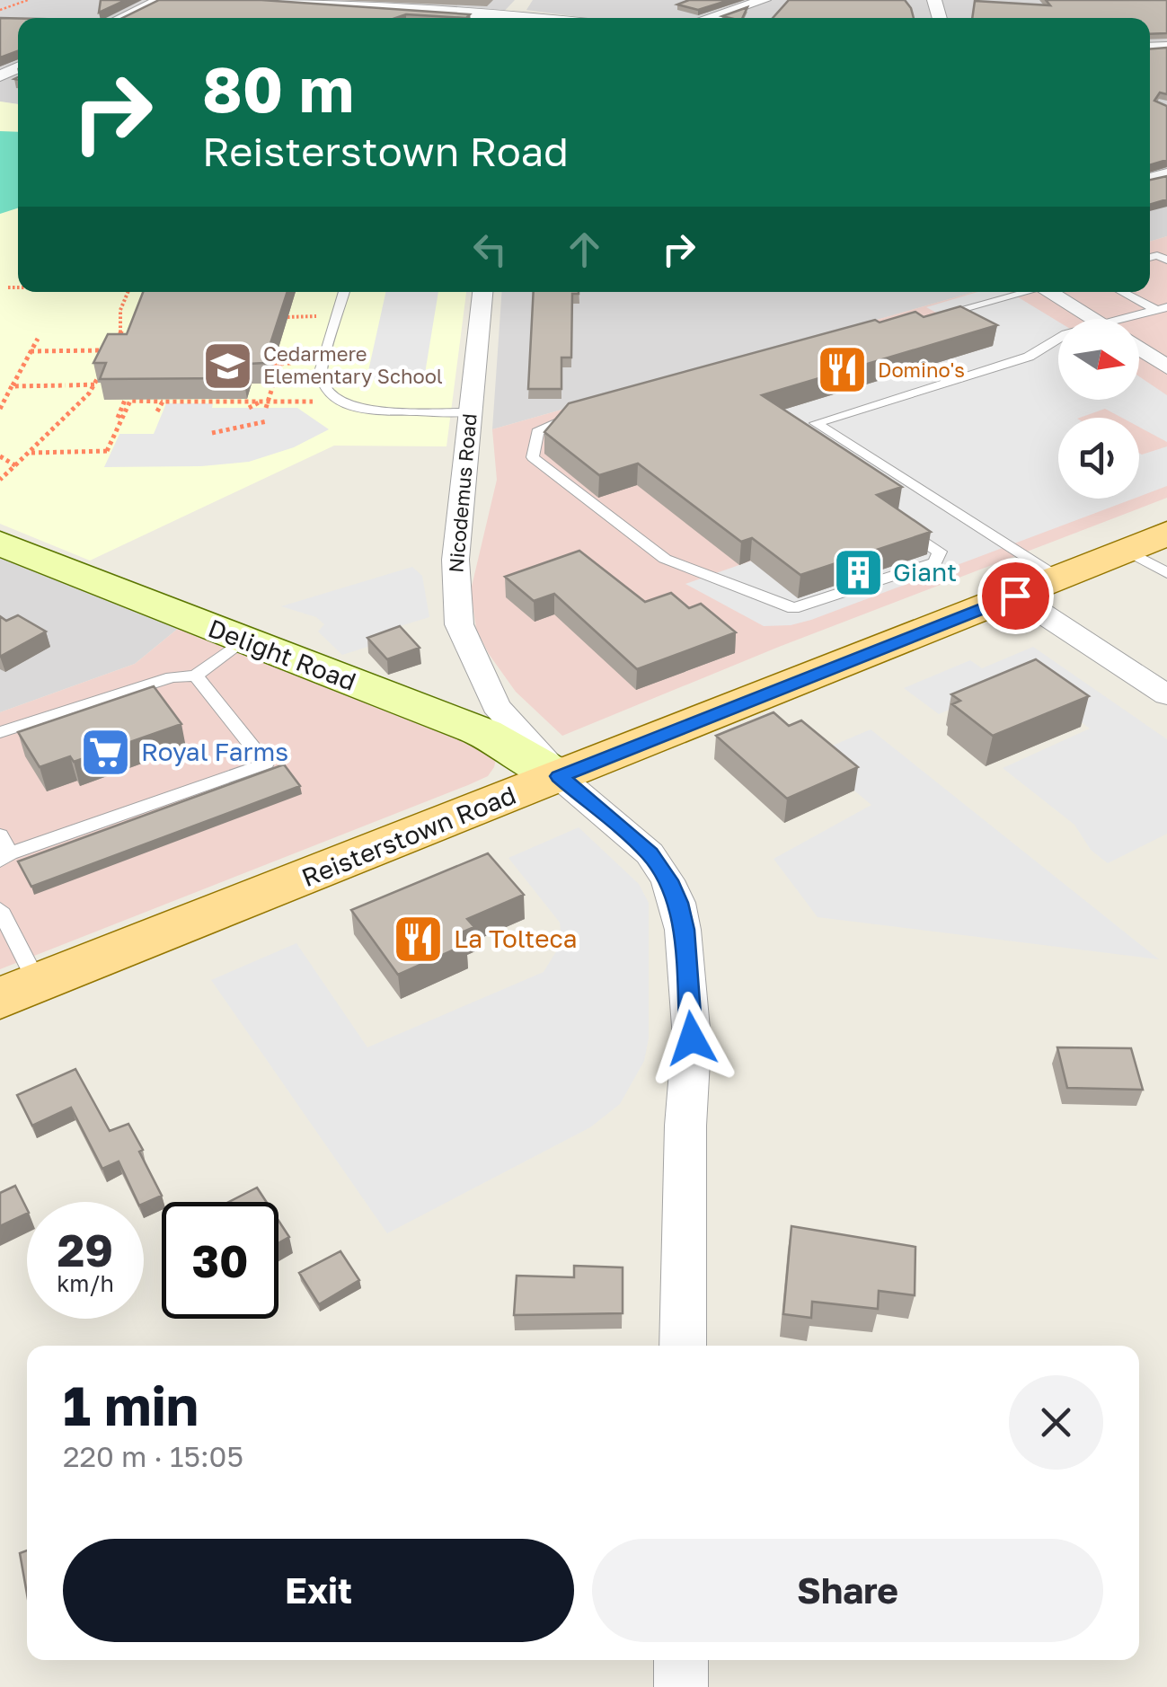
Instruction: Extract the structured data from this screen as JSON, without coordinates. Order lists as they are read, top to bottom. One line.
{"streets":{"main road":["Reisterstown Road"],"street":["Nicodemus Road","Delight Road"]},"crossings":[["Nicodemus Road","Delight Road"],["Nicodemus Road","Reisterstown Road"],["Delight Road","Reisterstown Road"]],"places":{"school or university":["Cedarmere Elementary School"],"restaurant":["Domino's","La Tolteca"],"building":["Giant"],"supermarket":["Royal Farms"]},"north":"right","page":{"turn":["80 m","Reisterstown Road"],"speed":"29 km/h","limit":"30","heading":["1 min","220 m · 15:05"],"buttons":["Exit","Share"]}}
